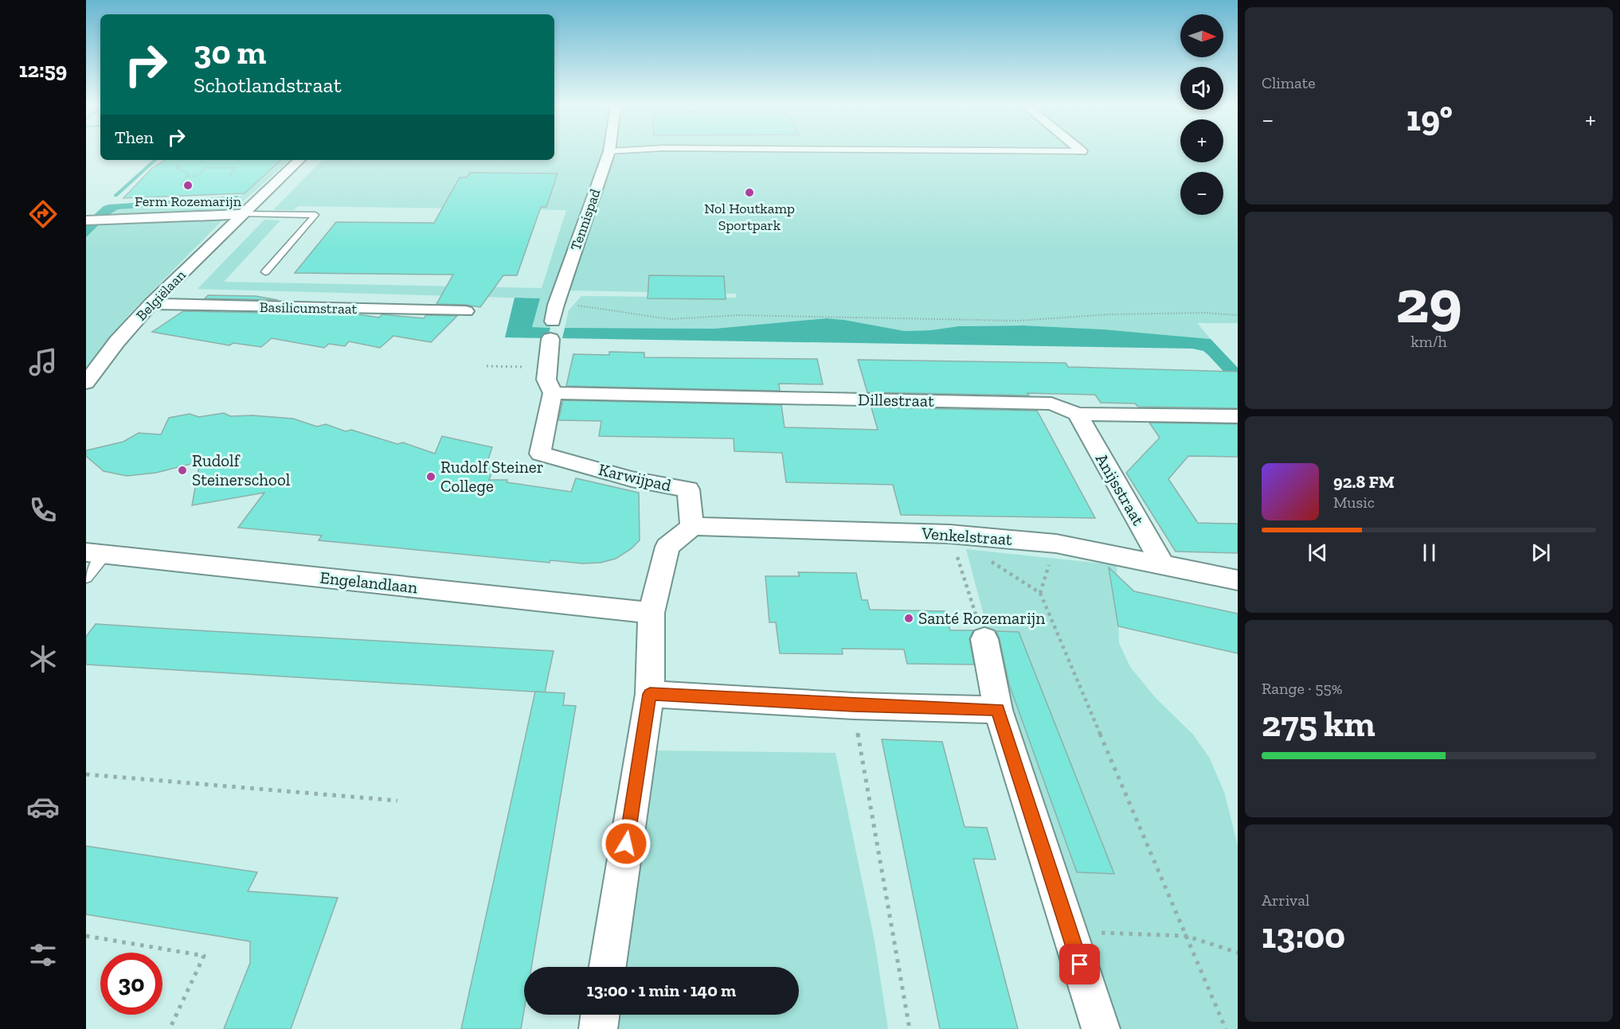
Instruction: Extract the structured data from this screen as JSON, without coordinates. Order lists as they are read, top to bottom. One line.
{"streets":{"street":["Tennispad","Belgiëlaan","Basilicumstraat","Dillestraat","Karwijpad","Anijsstraat","Venkelstraat","Engelandlaan"]},"crossings":[["Tennispad","Dillestraat"],["Tennispad","Karwijpad"],["Belgiëlaan","Basilicumstraat"],["Dillestraat","Karwijpad"],["Dillestraat","Anijsstraat"],["Karwijpad","Venkelstraat"],["Anijsstraat","Venkelstraat"]],"places":["Ferm Rozemarijn","Nol Houtkamp Sportpark","Rudolf Steinerschool","Rudolf Steiner College","Santé Rozemarijn"],"north":"right","page":{"tabs":"12:59","tile":["Climate",["29","km/h"],["Range · 55%","275 km"],["Arrival","13:00"]],"map_buttons":["+","−"],"turn":["30 m","Schotlandstraat"],"heat":["−","19°","+"],"then":"Then","song":["92.8 FM","Music"],"limit":"30","trip":"13:00 · 1 min · 140 m"}}
